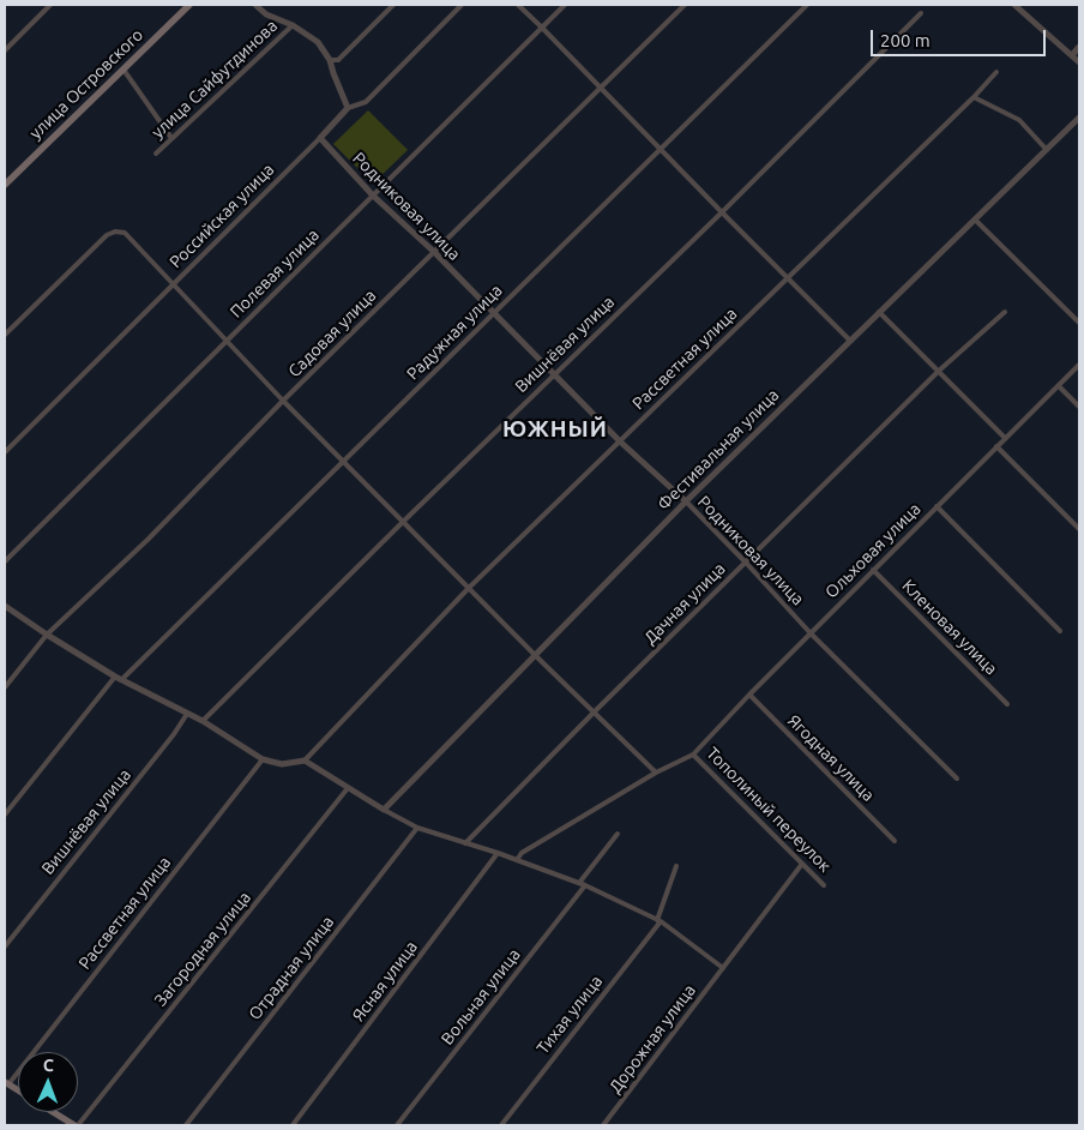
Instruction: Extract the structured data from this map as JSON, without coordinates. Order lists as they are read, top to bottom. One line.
{"streets":{"main road":["улица Островского"],"street":["улица Сайфутдинова","Родниковая улица","Российская улица","Полевая улица","Радужная улица","Садовая улица","Вишнёвая улица","Рассветная улица","Фестивальная улица","Ольховая улица","Дачная улица","Кленовая улица","Ягодная улица","Тополиный переулок","Загородная улица","Отрадная улица","Ясная улица","Вольная улица","Тихая улица","Дорожная улица"]},"crossings":[["Родниковая улица","Российская улица"],["Родниковая улица","Полевая улица"],["Родниковая улица","Радужная улица"],["Родниковая улица","Садовая улица"],["Родниковая улица","Вишнёвая улица"],["Родниковая улица","Рассветная улица"],["Родниковая улица","Фестивальная улица"],["Родниковая улица","Ольховая улица"],["Родниковая улица","Дачная улица"],["Ольховая улица","Кленовая улица"],["Ольховая улица","Ягодная улица"],["Ольховая улица","Тополиный переулок"],["Тополиный переулок","Дорожная улица"]],"districts":["ЮЖНЫЙ"],"scale_bar":"200 m","north":"top"}
